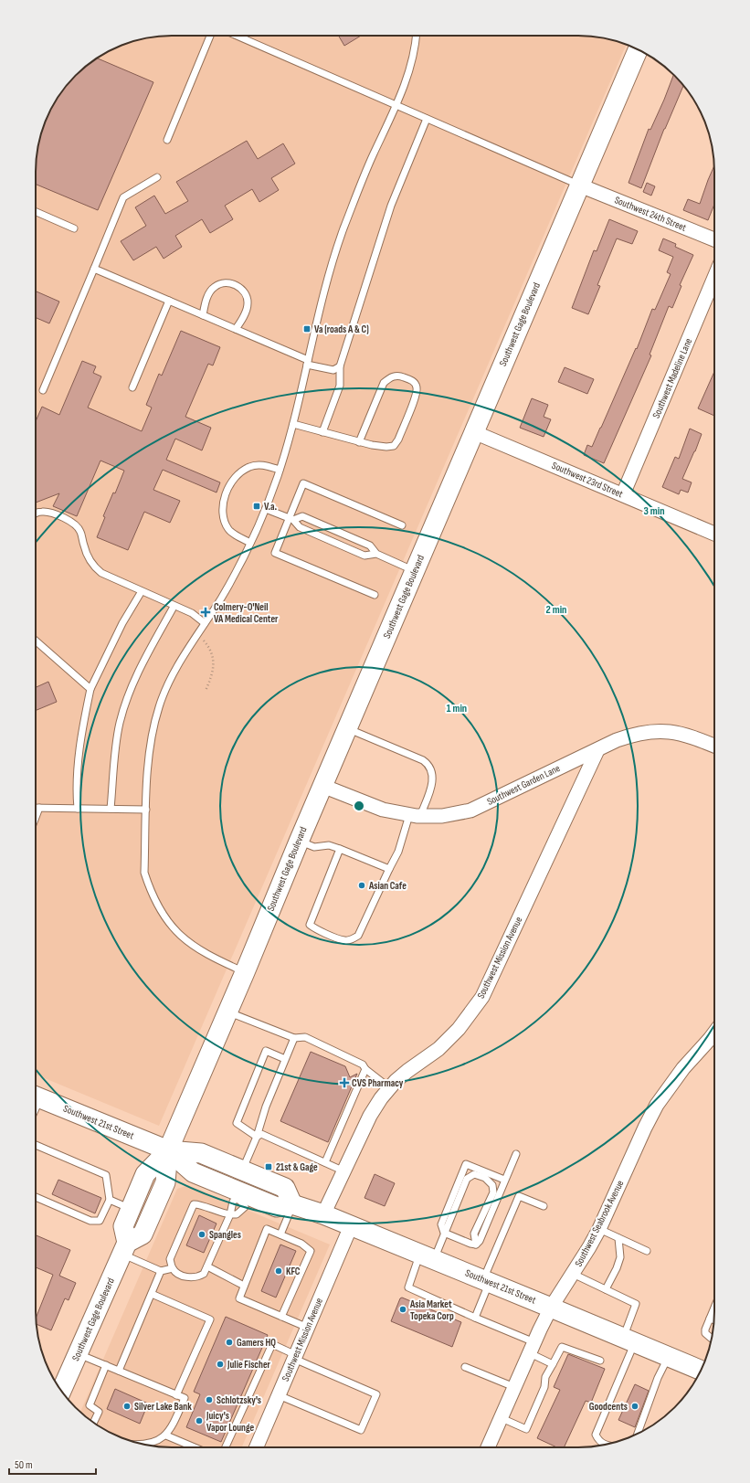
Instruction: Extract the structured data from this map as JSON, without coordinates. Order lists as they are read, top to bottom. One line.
{"streets":{"main road":["Southwest Gage Boulevard","Southwest 21st Street"],"street":["Southwest 24th Street","Southwest Madeline Lane","Southwest 23rd Street","Southwest Garden Lane","Southwest Mission Avenue","Southwest Seabrook Avenue"]},"crossings":[["Southwest 24th Street","Southwest Gage Boulevard"],["Southwest Gage Boulevard","Southwest 23rd Street"],["Southwest Gage Boulevard","Southwest Garden Lane"],["Southwest Gage Boulevard","Southwest 21st Street"],["Southwest Madeline Lane","Southwest 23rd Street"],["Southwest Garden Lane","Southwest Mission Avenue"],["Southwest Mission Avenue","Southwest 21st Street"],["Southwest 21st Street","Southwest Seabrook Avenue"]],"places":{"transit":["Va (roads A & C)","V.a.","21st & Gage"],"health":["Colmery-O'Neil VA Medical Center","CVS Pharmacy"],"other":["Asian Cafe","Spangles","KFC","Asia Market Topeka Corp","Gamers HQ","Julie Fischer","Schlotzsky's","Silver Lake Bank","Goodcents","Juicy's Vapor Lounge"]},"scale_bar":"50 m","rings":["3 min","2 min","1 min"]}
